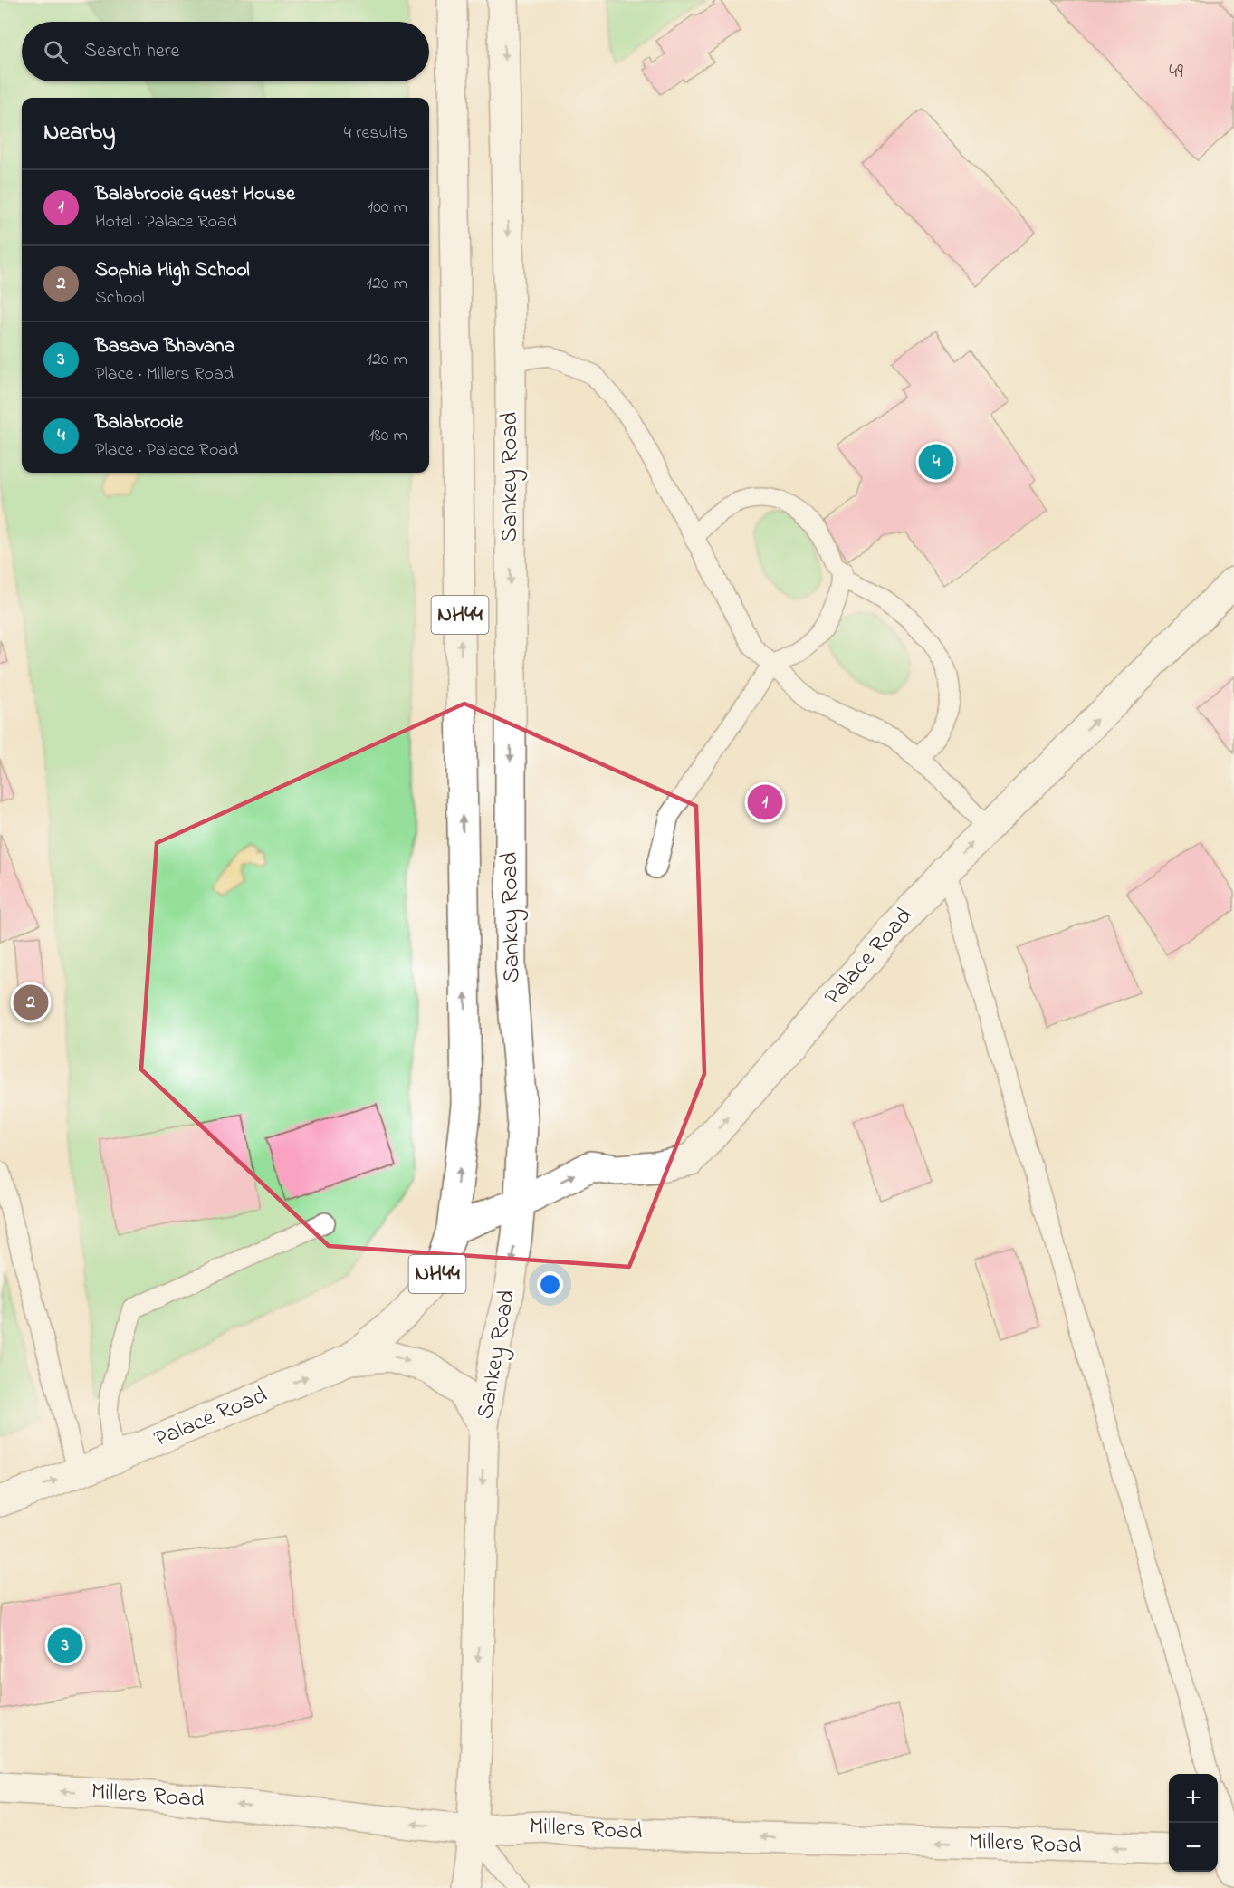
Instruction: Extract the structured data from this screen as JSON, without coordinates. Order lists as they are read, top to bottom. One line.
{"streets":{"main road":["Sankey Road","NH44","Palace Road","Millers Road"]},"crossings":[["Sankey Road","Palace Road"],["Sankey Road","Millers Road"]],"one_way":["Palace Road","Millers Road"],"house_numbers":["49"],"page":{"search":"Search here","heading":["Nearby","4 results"],"list":[{"mark":"1","name":"Balabrooie Guest House","note":"Hotel · Palace Road","value":"100 m"},{"mark":"2","name":"Sophia High School","note":"School","value":"120 m"},{"mark":"3","name":"Basava Bhavana","note":"Place · Millers Road","value":"120 m"},{"mark":"4","name":"Balabrooie","note":"Place · Palace Road","value":"180 m"}],"pins":["4","1","2","3"],"map_buttons":["+","−"]}}
